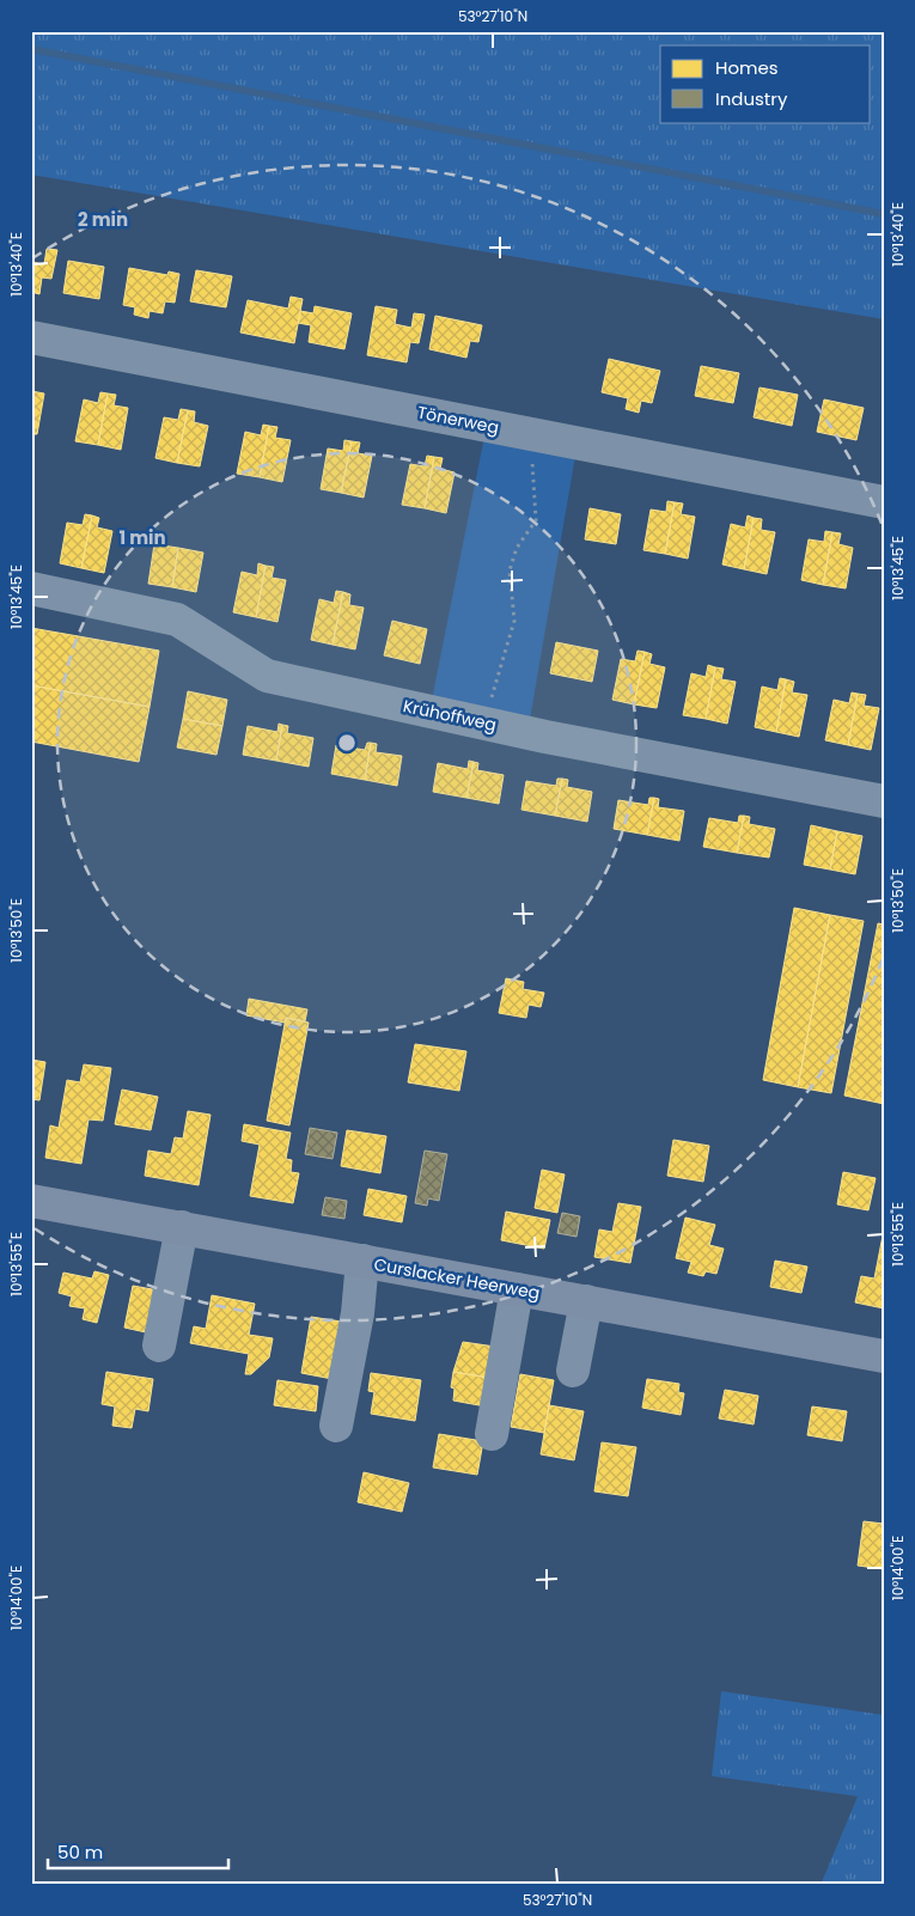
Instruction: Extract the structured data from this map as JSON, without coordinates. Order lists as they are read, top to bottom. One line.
{"streets":{"main road":["Curslacker Heerweg"],"street":["Tönerweg","Krühoffweg"]},"legend":["Homes","Industry"],"scale_bar":"50 m","coordinates":["53°27'10\"N","10°13'40\"E","10°13'45\"E","10°13'50\"E","10°13'55\"E","10°14'00\"E"],"rings":["2 min","1 min"]}
